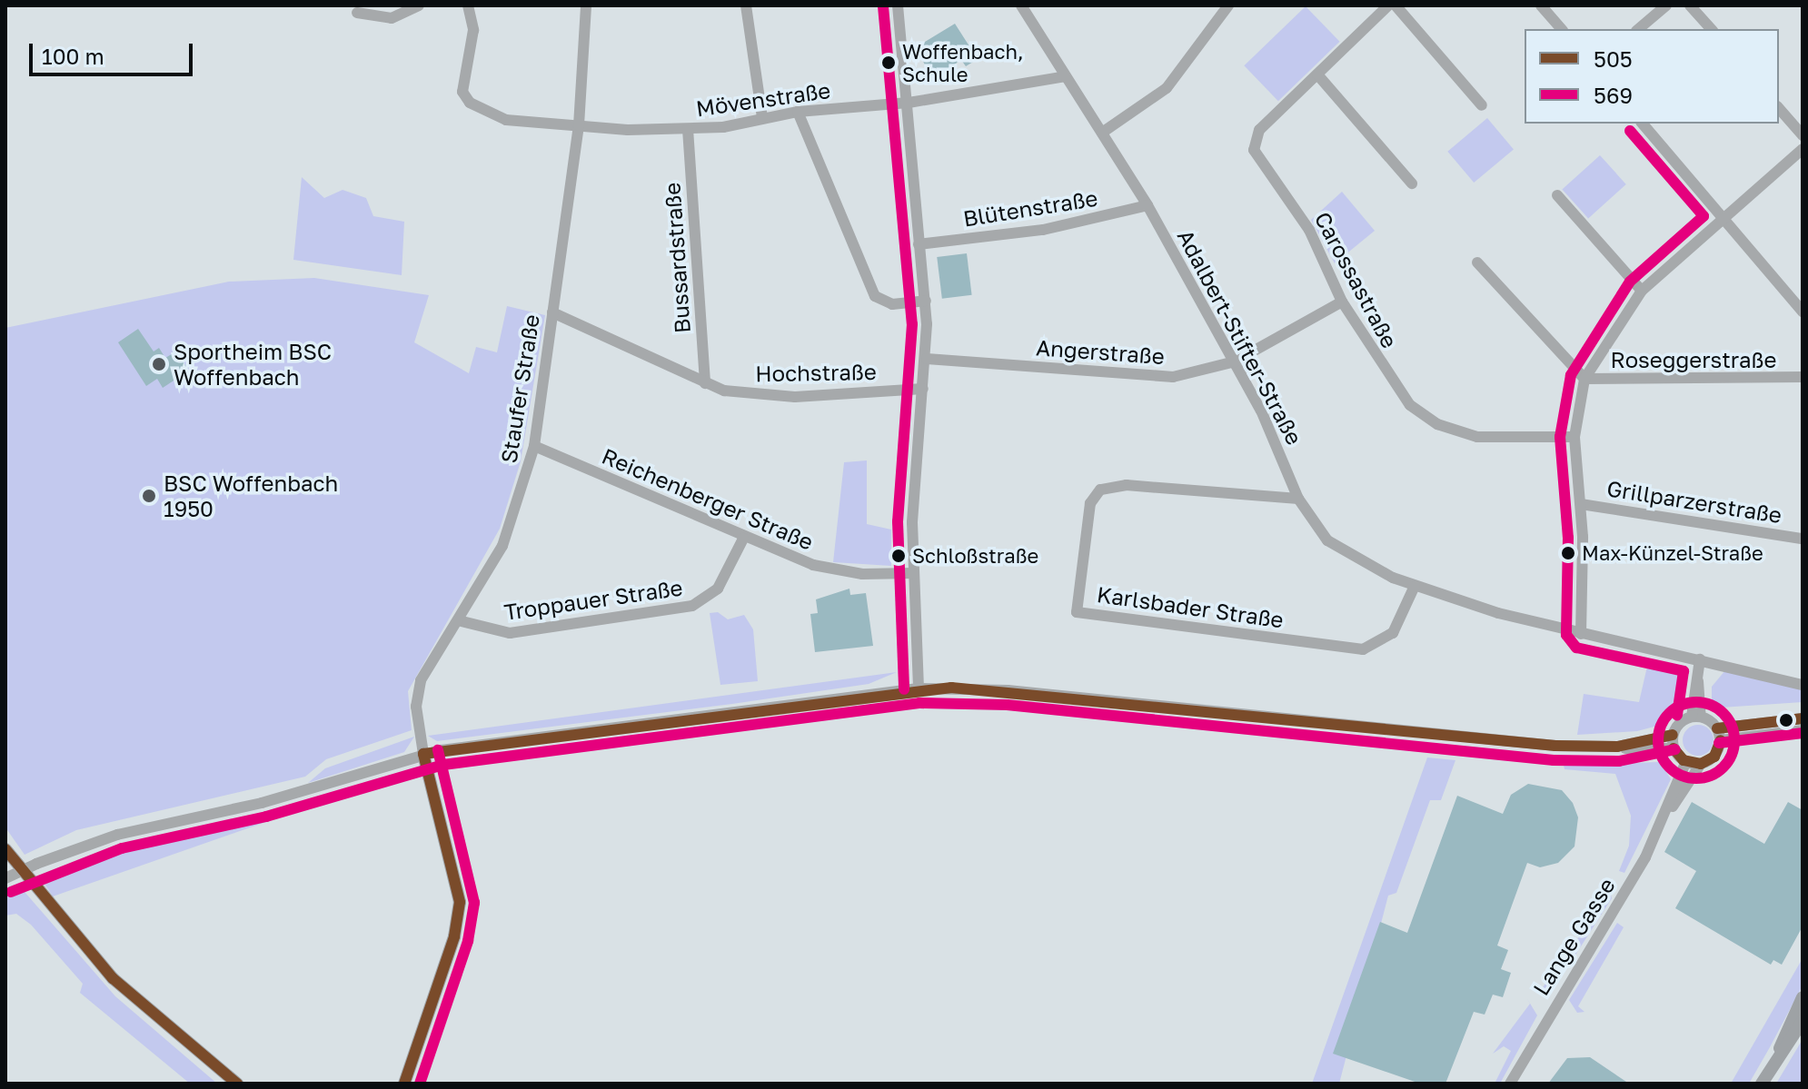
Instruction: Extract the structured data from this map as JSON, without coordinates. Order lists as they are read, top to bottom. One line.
{"streets":{"street":["Mövenstraße","Blütenstraße","Bussardstraße","Carossastraße","Adalbert-Stifter-Straße","Angerstraße","Roseggerstraße","Hochstraße","Staufer Straße","Reichenberger Straße","Grillparzerstraße","Troppauer Straße","Karlsbader Straße","Lange Gasse"]},"crossings":[["Mövenstraße","Bussardstraße"],["Mövenstraße","Adalbert-Stifter-Straße"],["Mövenstraße","Staufer Straße"],["Blütenstraße","Adalbert-Stifter-Straße"],["Bussardstraße","Hochstraße"],["Carossastraße","Angerstraße"],["Adalbert-Stifter-Straße","Angerstraße"],["Adalbert-Stifter-Straße","Karlsbader Straße"],["Hochstraße","Staufer Straße"],["Staufer Straße","Reichenberger Straße"],["Staufer Straße","Troppauer Straße"],["Reichenberger Straße","Troppauer Straße"]],"places":["Woffenbach, Schule","Sportheim BSC Woffenbach","BSC Woffenbach 1950","Max-Künzel-Straße","Schloßstraße"],"lines":["transit line 569","transit line 505"],"legend":["505","569"],"scale_bar":"100 m"}
